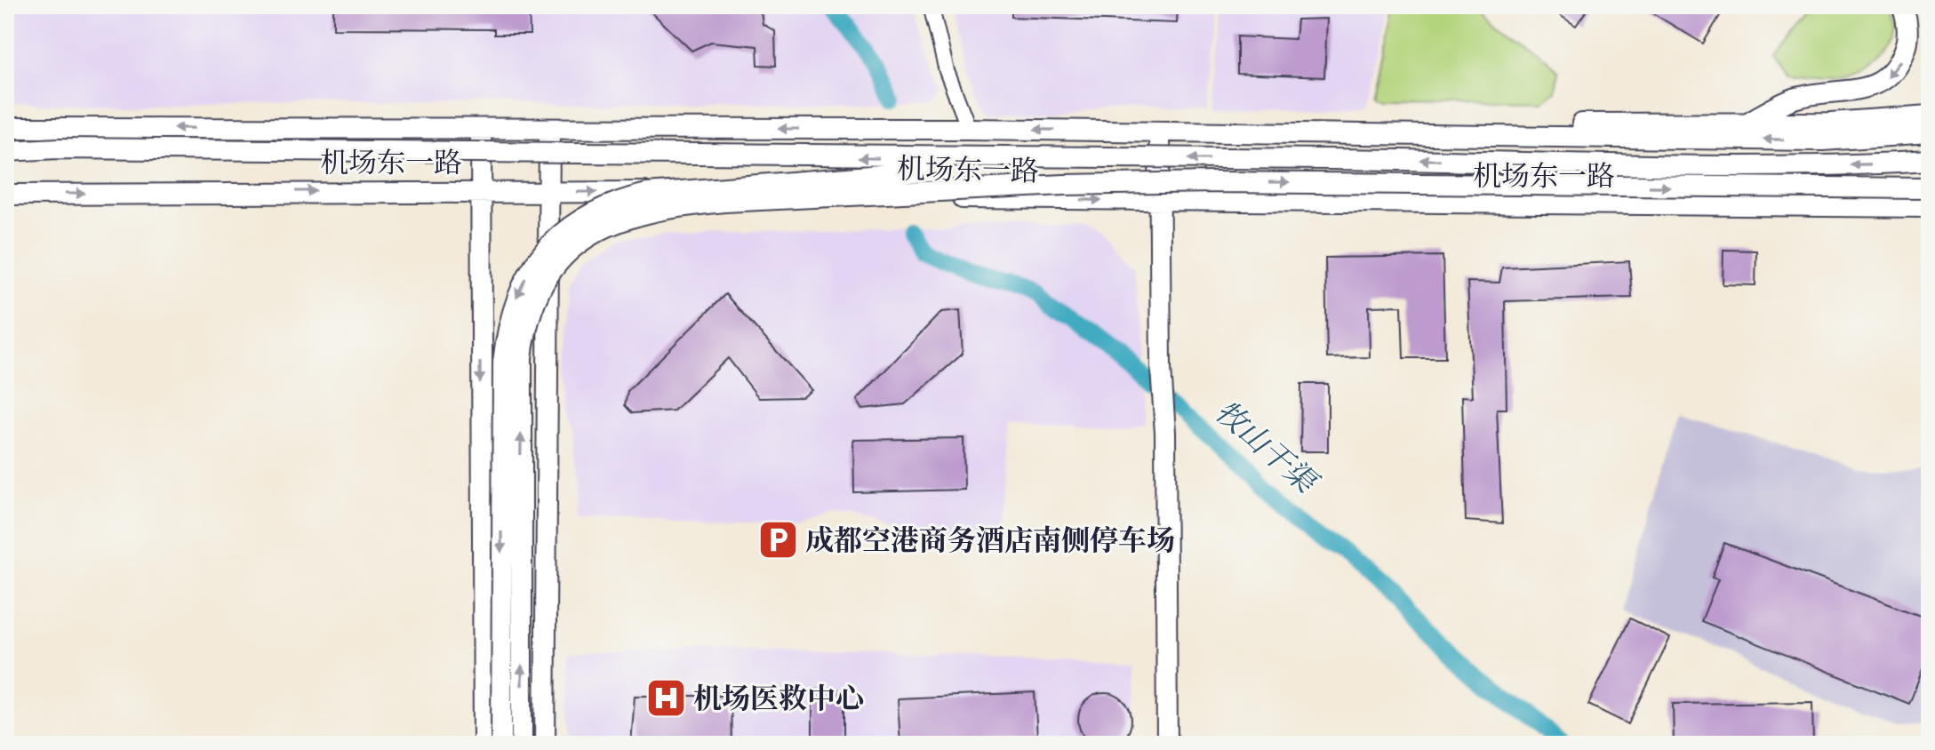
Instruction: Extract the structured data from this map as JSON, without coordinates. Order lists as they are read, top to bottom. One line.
{"streets":{"street":["机场东一路"]},"water":["牧山干渠"],"places":{"parking":["成都空港商务酒店南侧停车场"],"hospital":["机场医救中心"]}}
